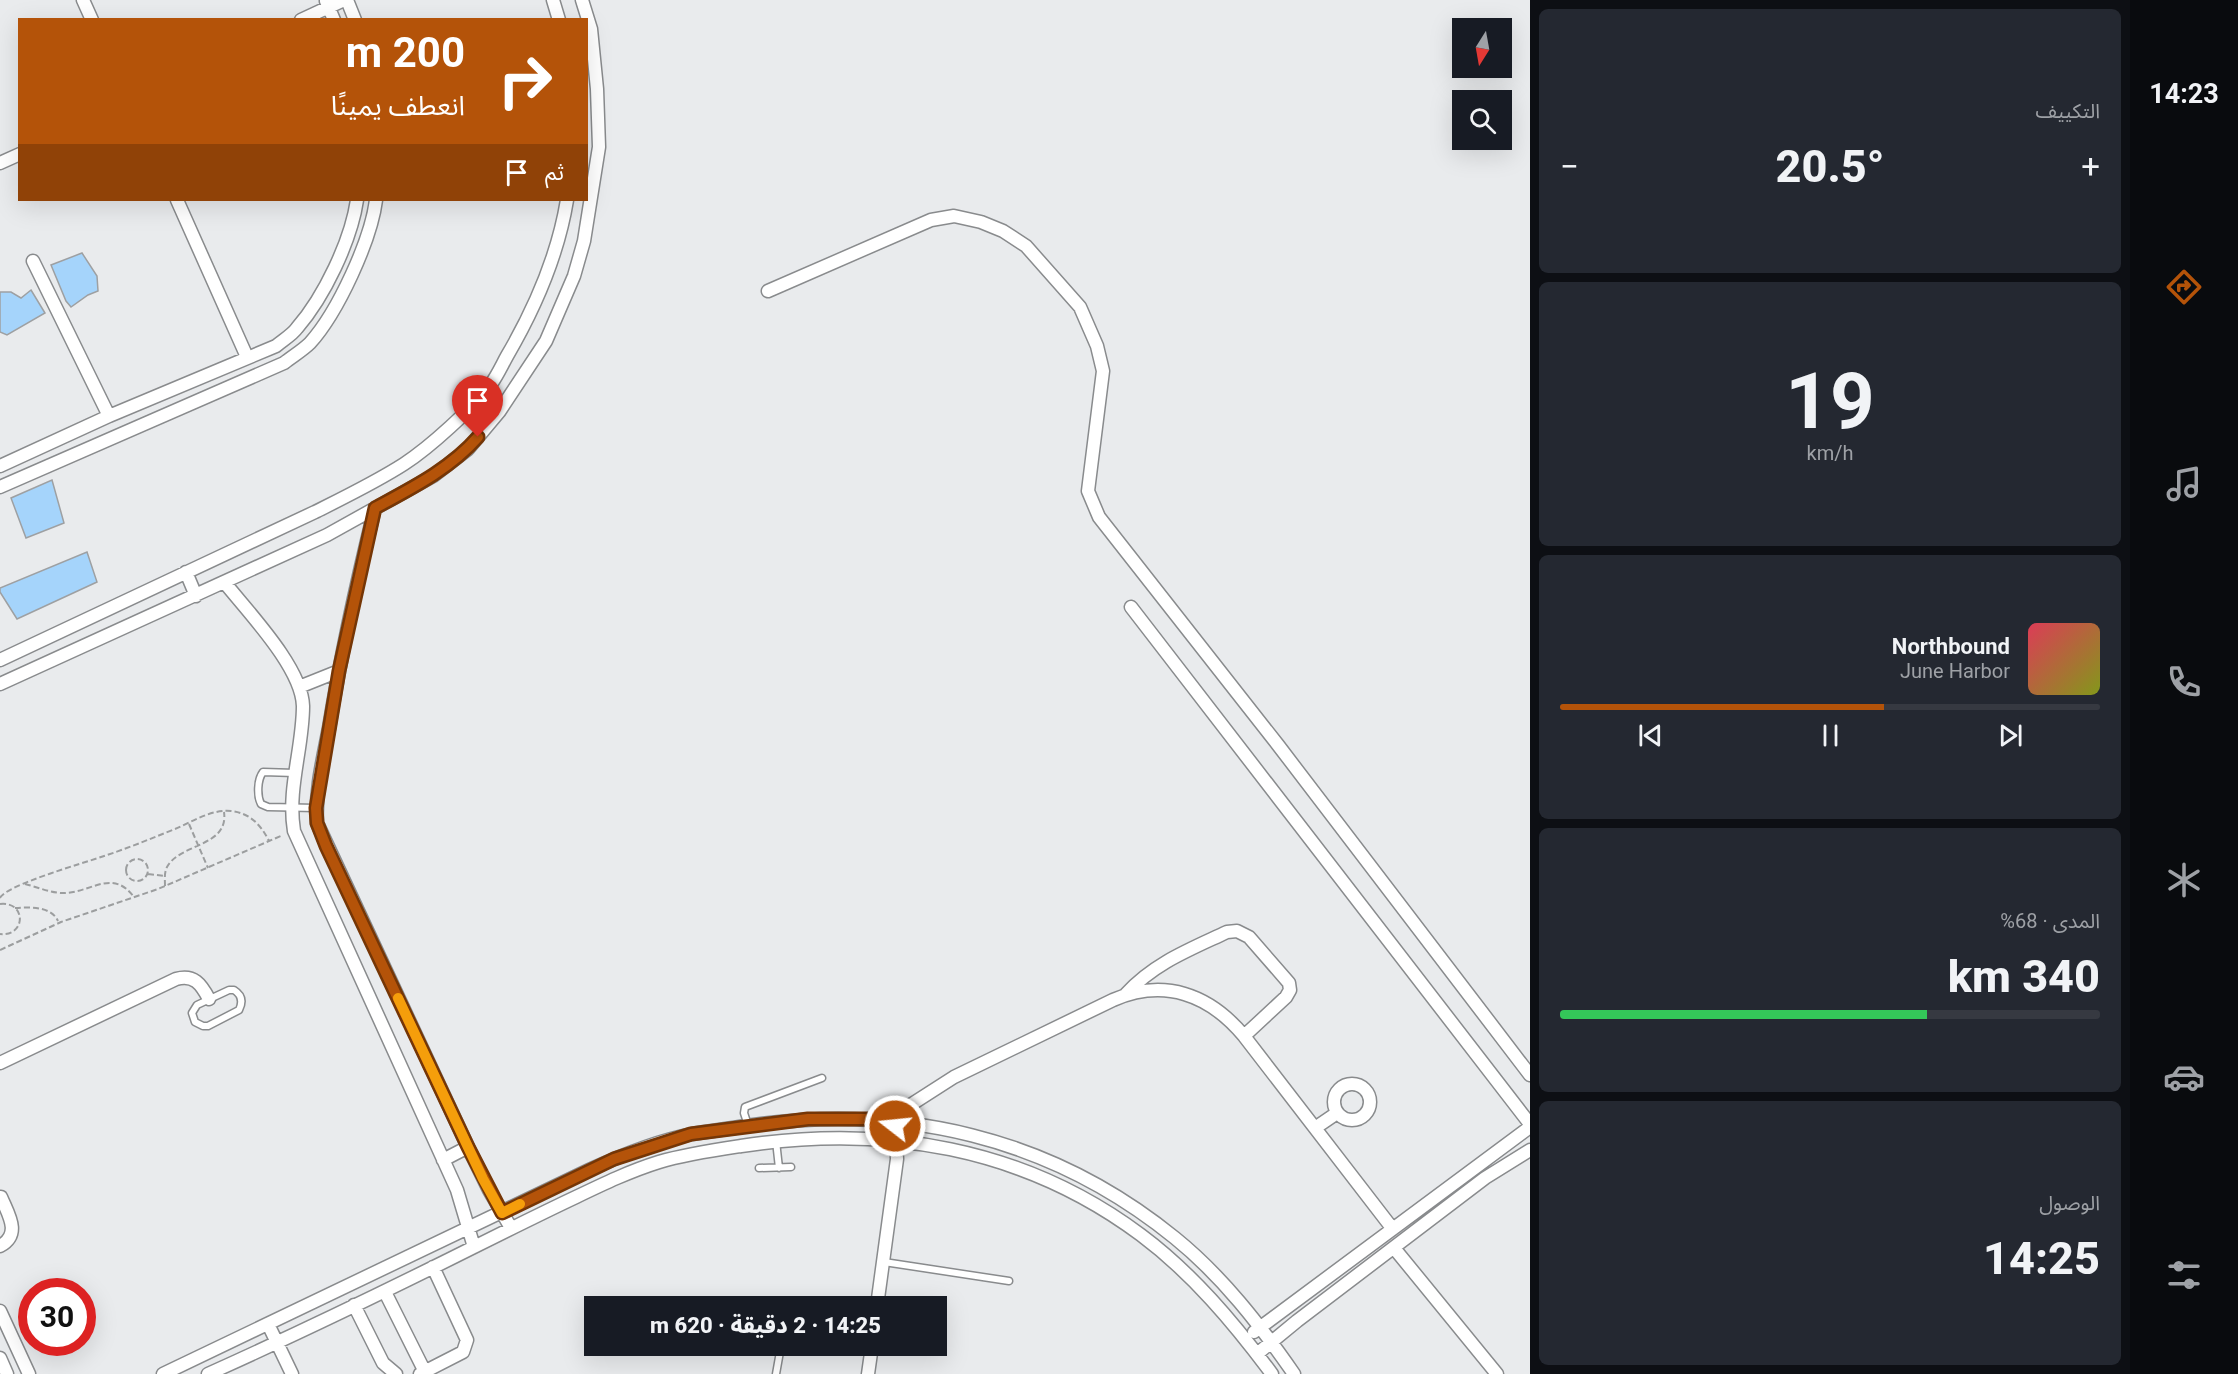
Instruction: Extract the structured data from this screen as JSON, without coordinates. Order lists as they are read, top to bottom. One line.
{"north":"bottom","page":{"tabs":"14:23","tile":["التكييف",["19","km/h"],["المدى · 68%","340 km"],["الوصول","14:25"]],"turn":["200 m","انعطف يمينًا"],"heat":["−","20.5°","+"],"then":"ثم","song":["Northbound","June Harbor"],"limit":"30","trip":"14:25 · 2 دقيقة · 620 m"}}
